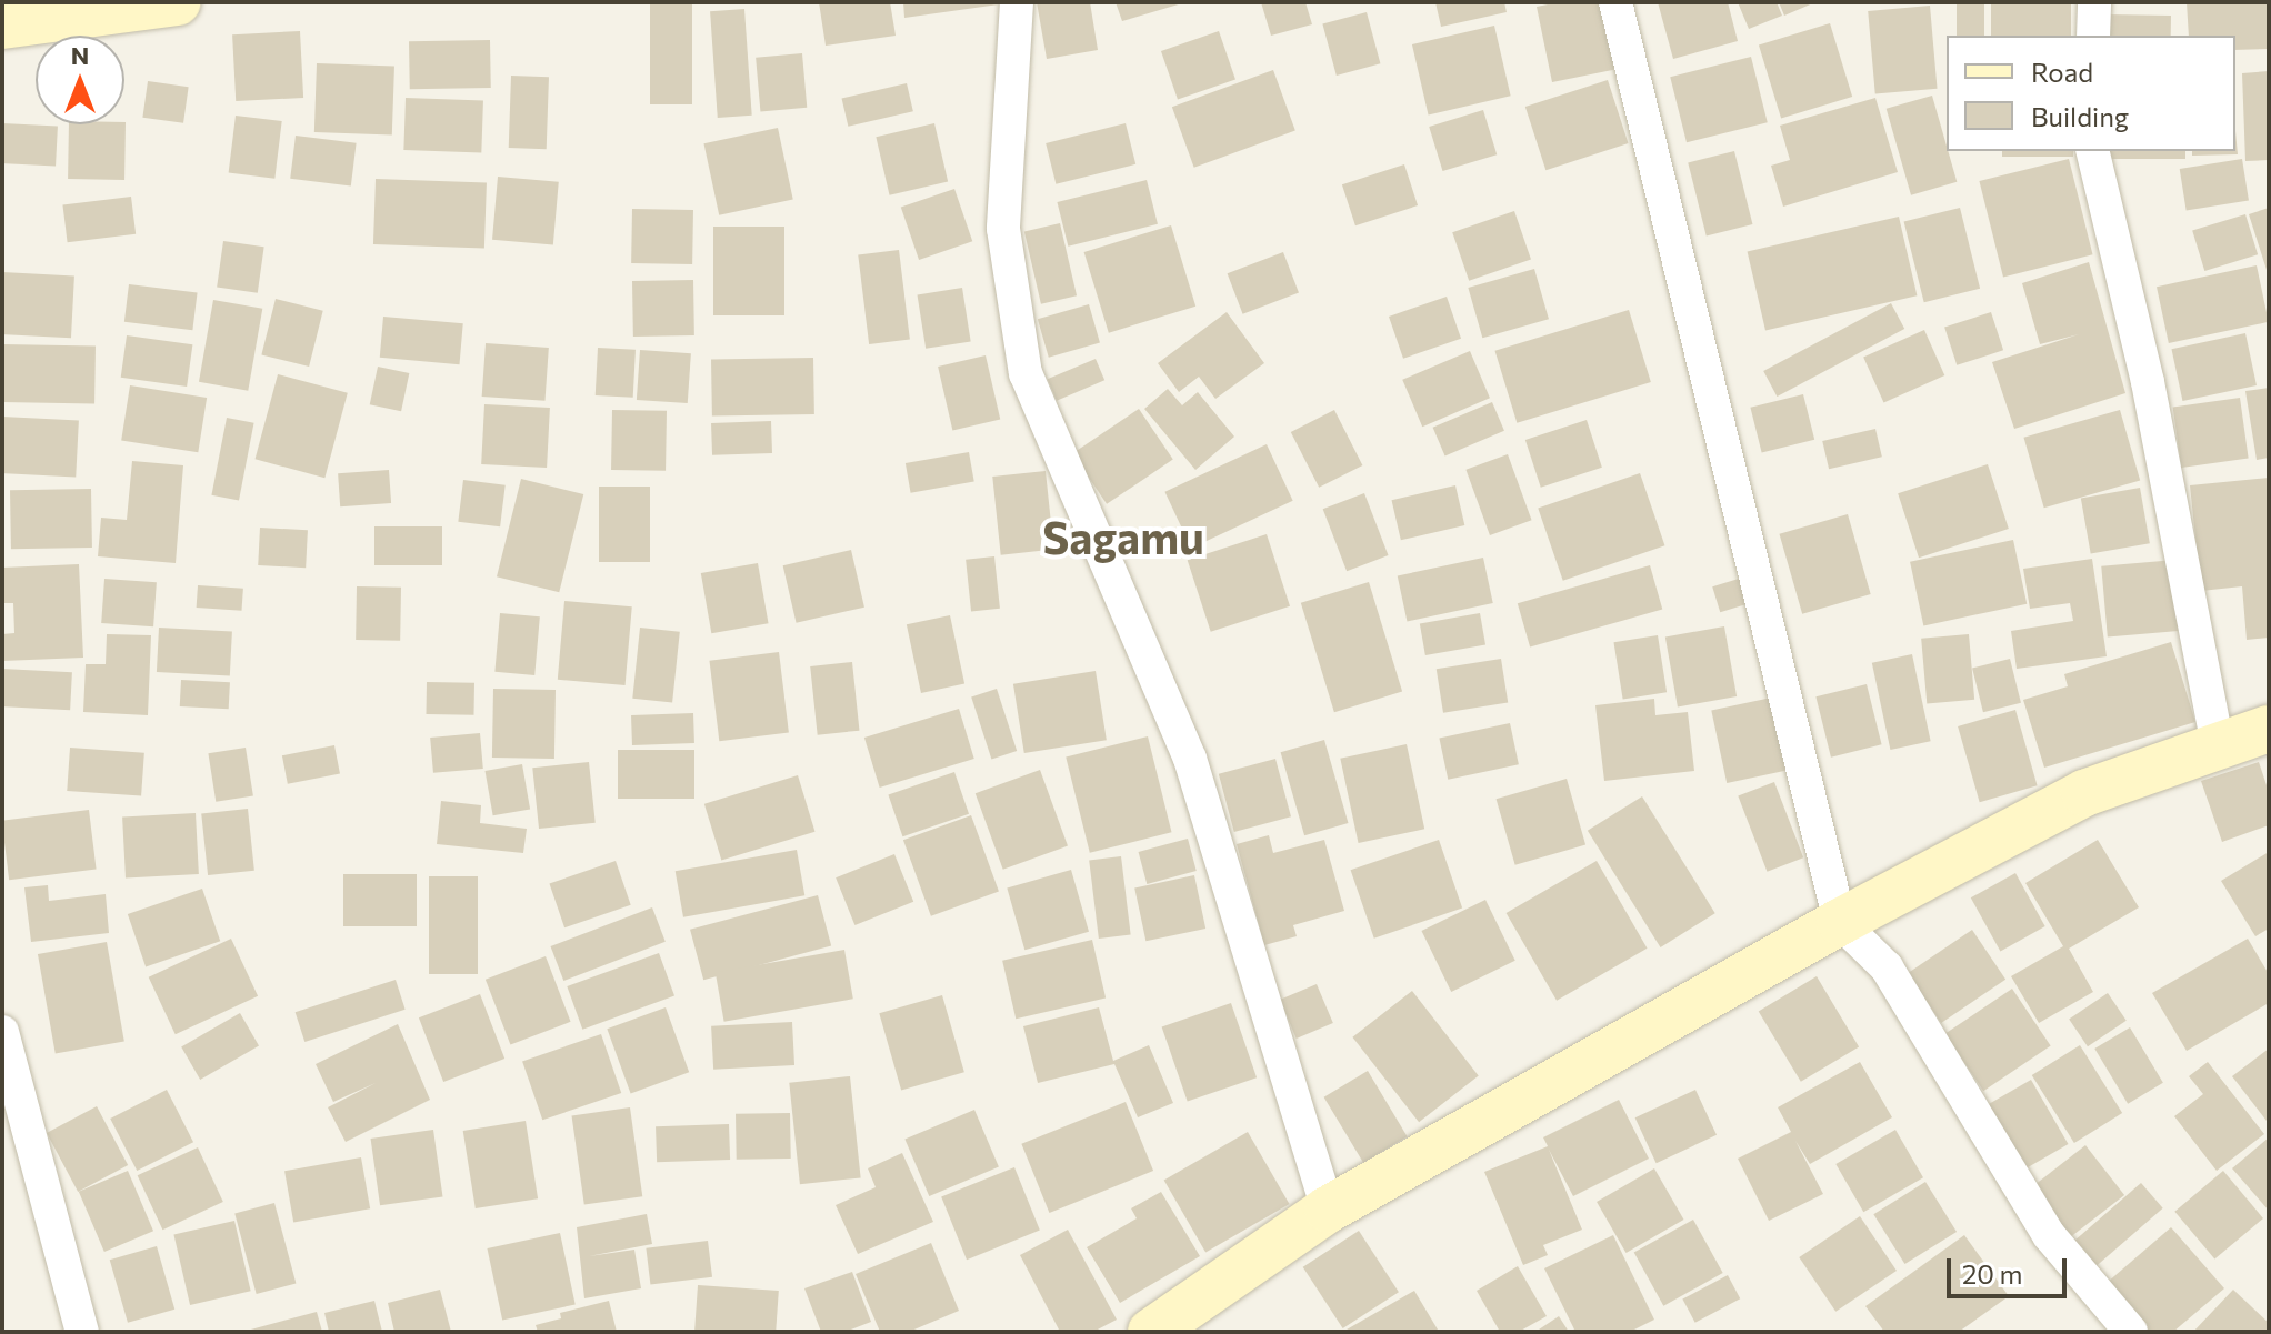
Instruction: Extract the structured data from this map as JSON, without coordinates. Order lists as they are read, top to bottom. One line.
{"districts":["Sagamu"],"legend":["Road","Building"],"scale_bar":"20 m","north":"top"}
